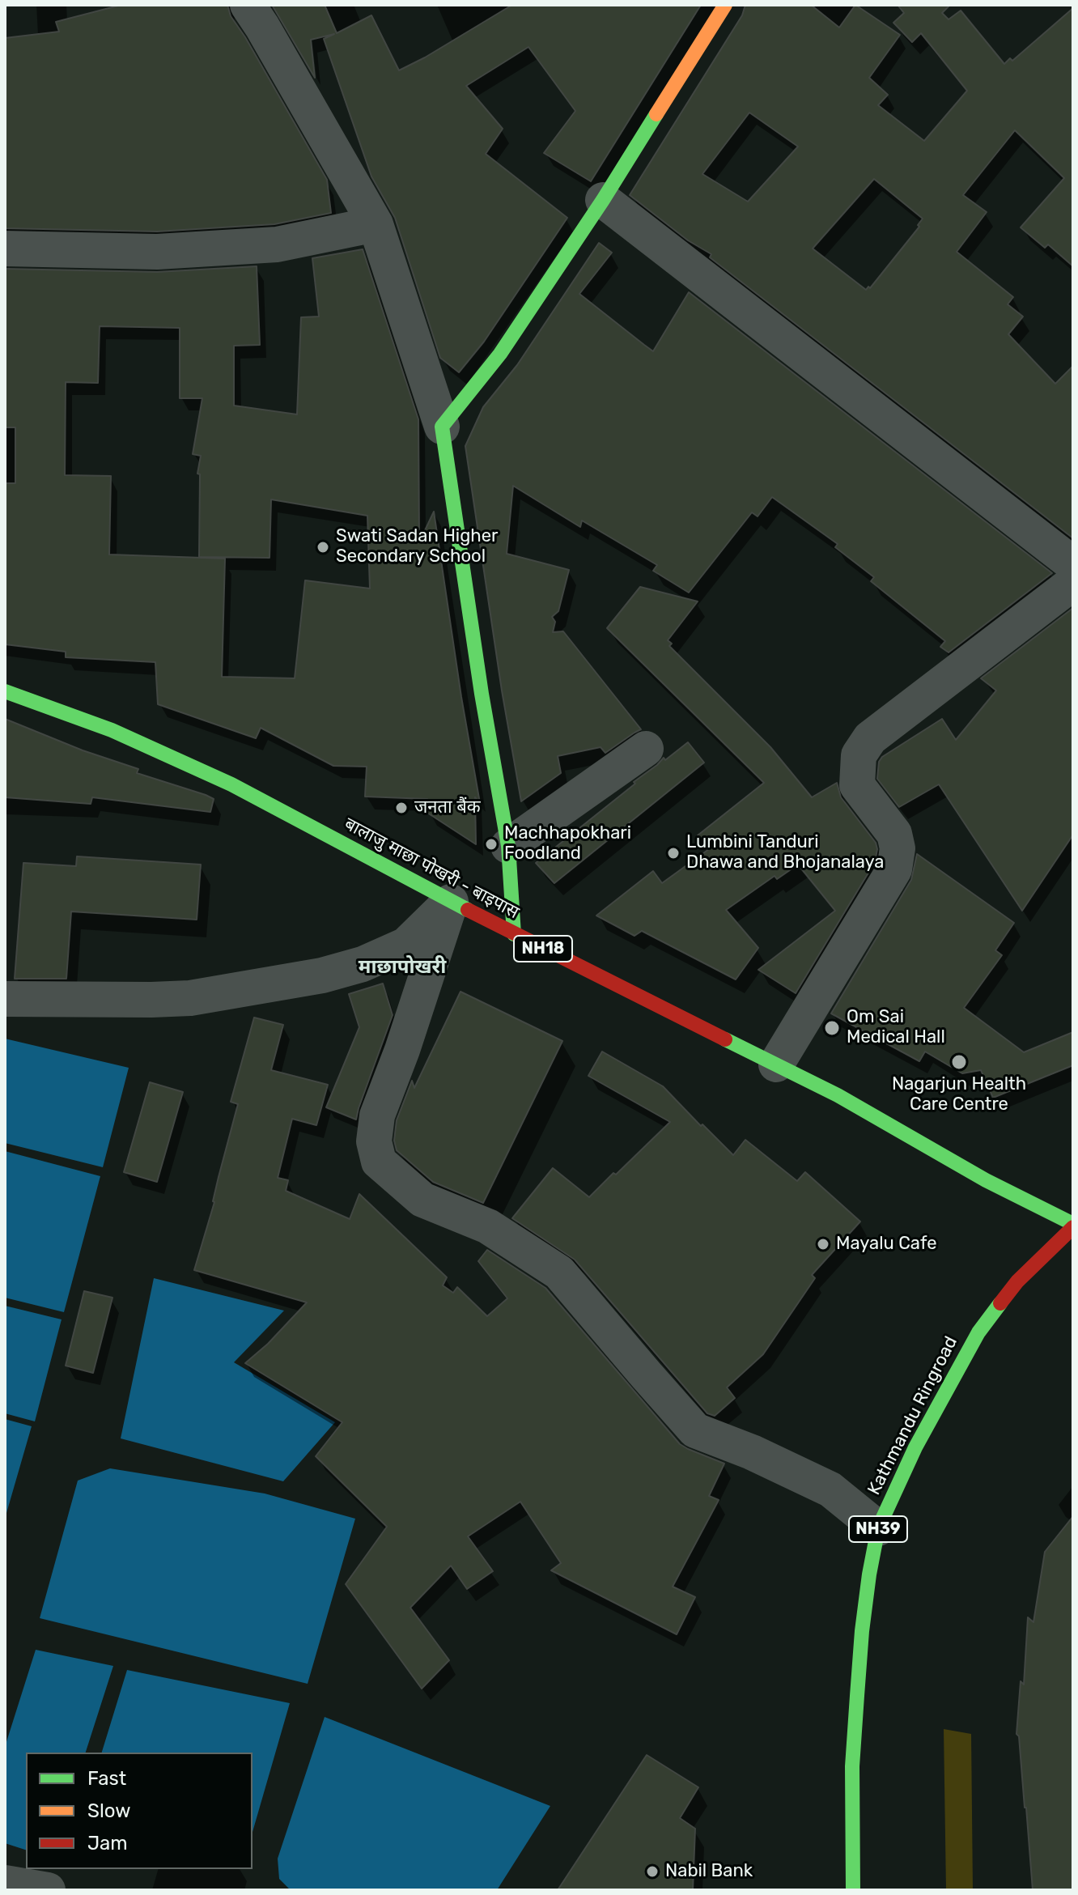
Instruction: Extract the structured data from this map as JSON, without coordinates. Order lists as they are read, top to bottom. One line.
{"streets":{"main road":["बालाजु माछा पोखरी - बाइपास","NH18","Kathmandu Ringroad","NH39"]},"crossings":[["बालाजु माछा पोखरी - बाइपास","Kathmandu Ringroad"]],"districts":["माछापोखरी"],"places":["Swati Sadan Higher Secondary School","जनता बैंक","Machhapokhari Foodland","Lumbini Tanduri Dhawa and Bhojanalaya","Om Sai Medical Hall","Nagarjun Health Care Centre","Mayalu Cafe","Nabil Bank"],"legend":["Fast","Slow","Jam"]}
